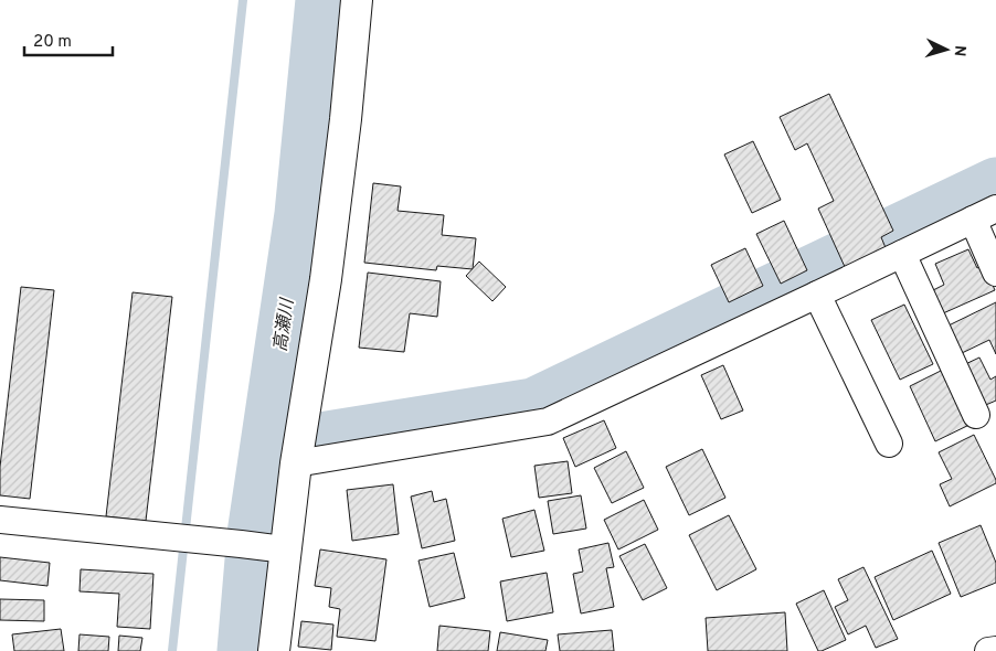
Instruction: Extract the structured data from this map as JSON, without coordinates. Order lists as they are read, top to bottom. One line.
{"water":["高瀬川"],"scale_bar":"20 m","north":"right"}
